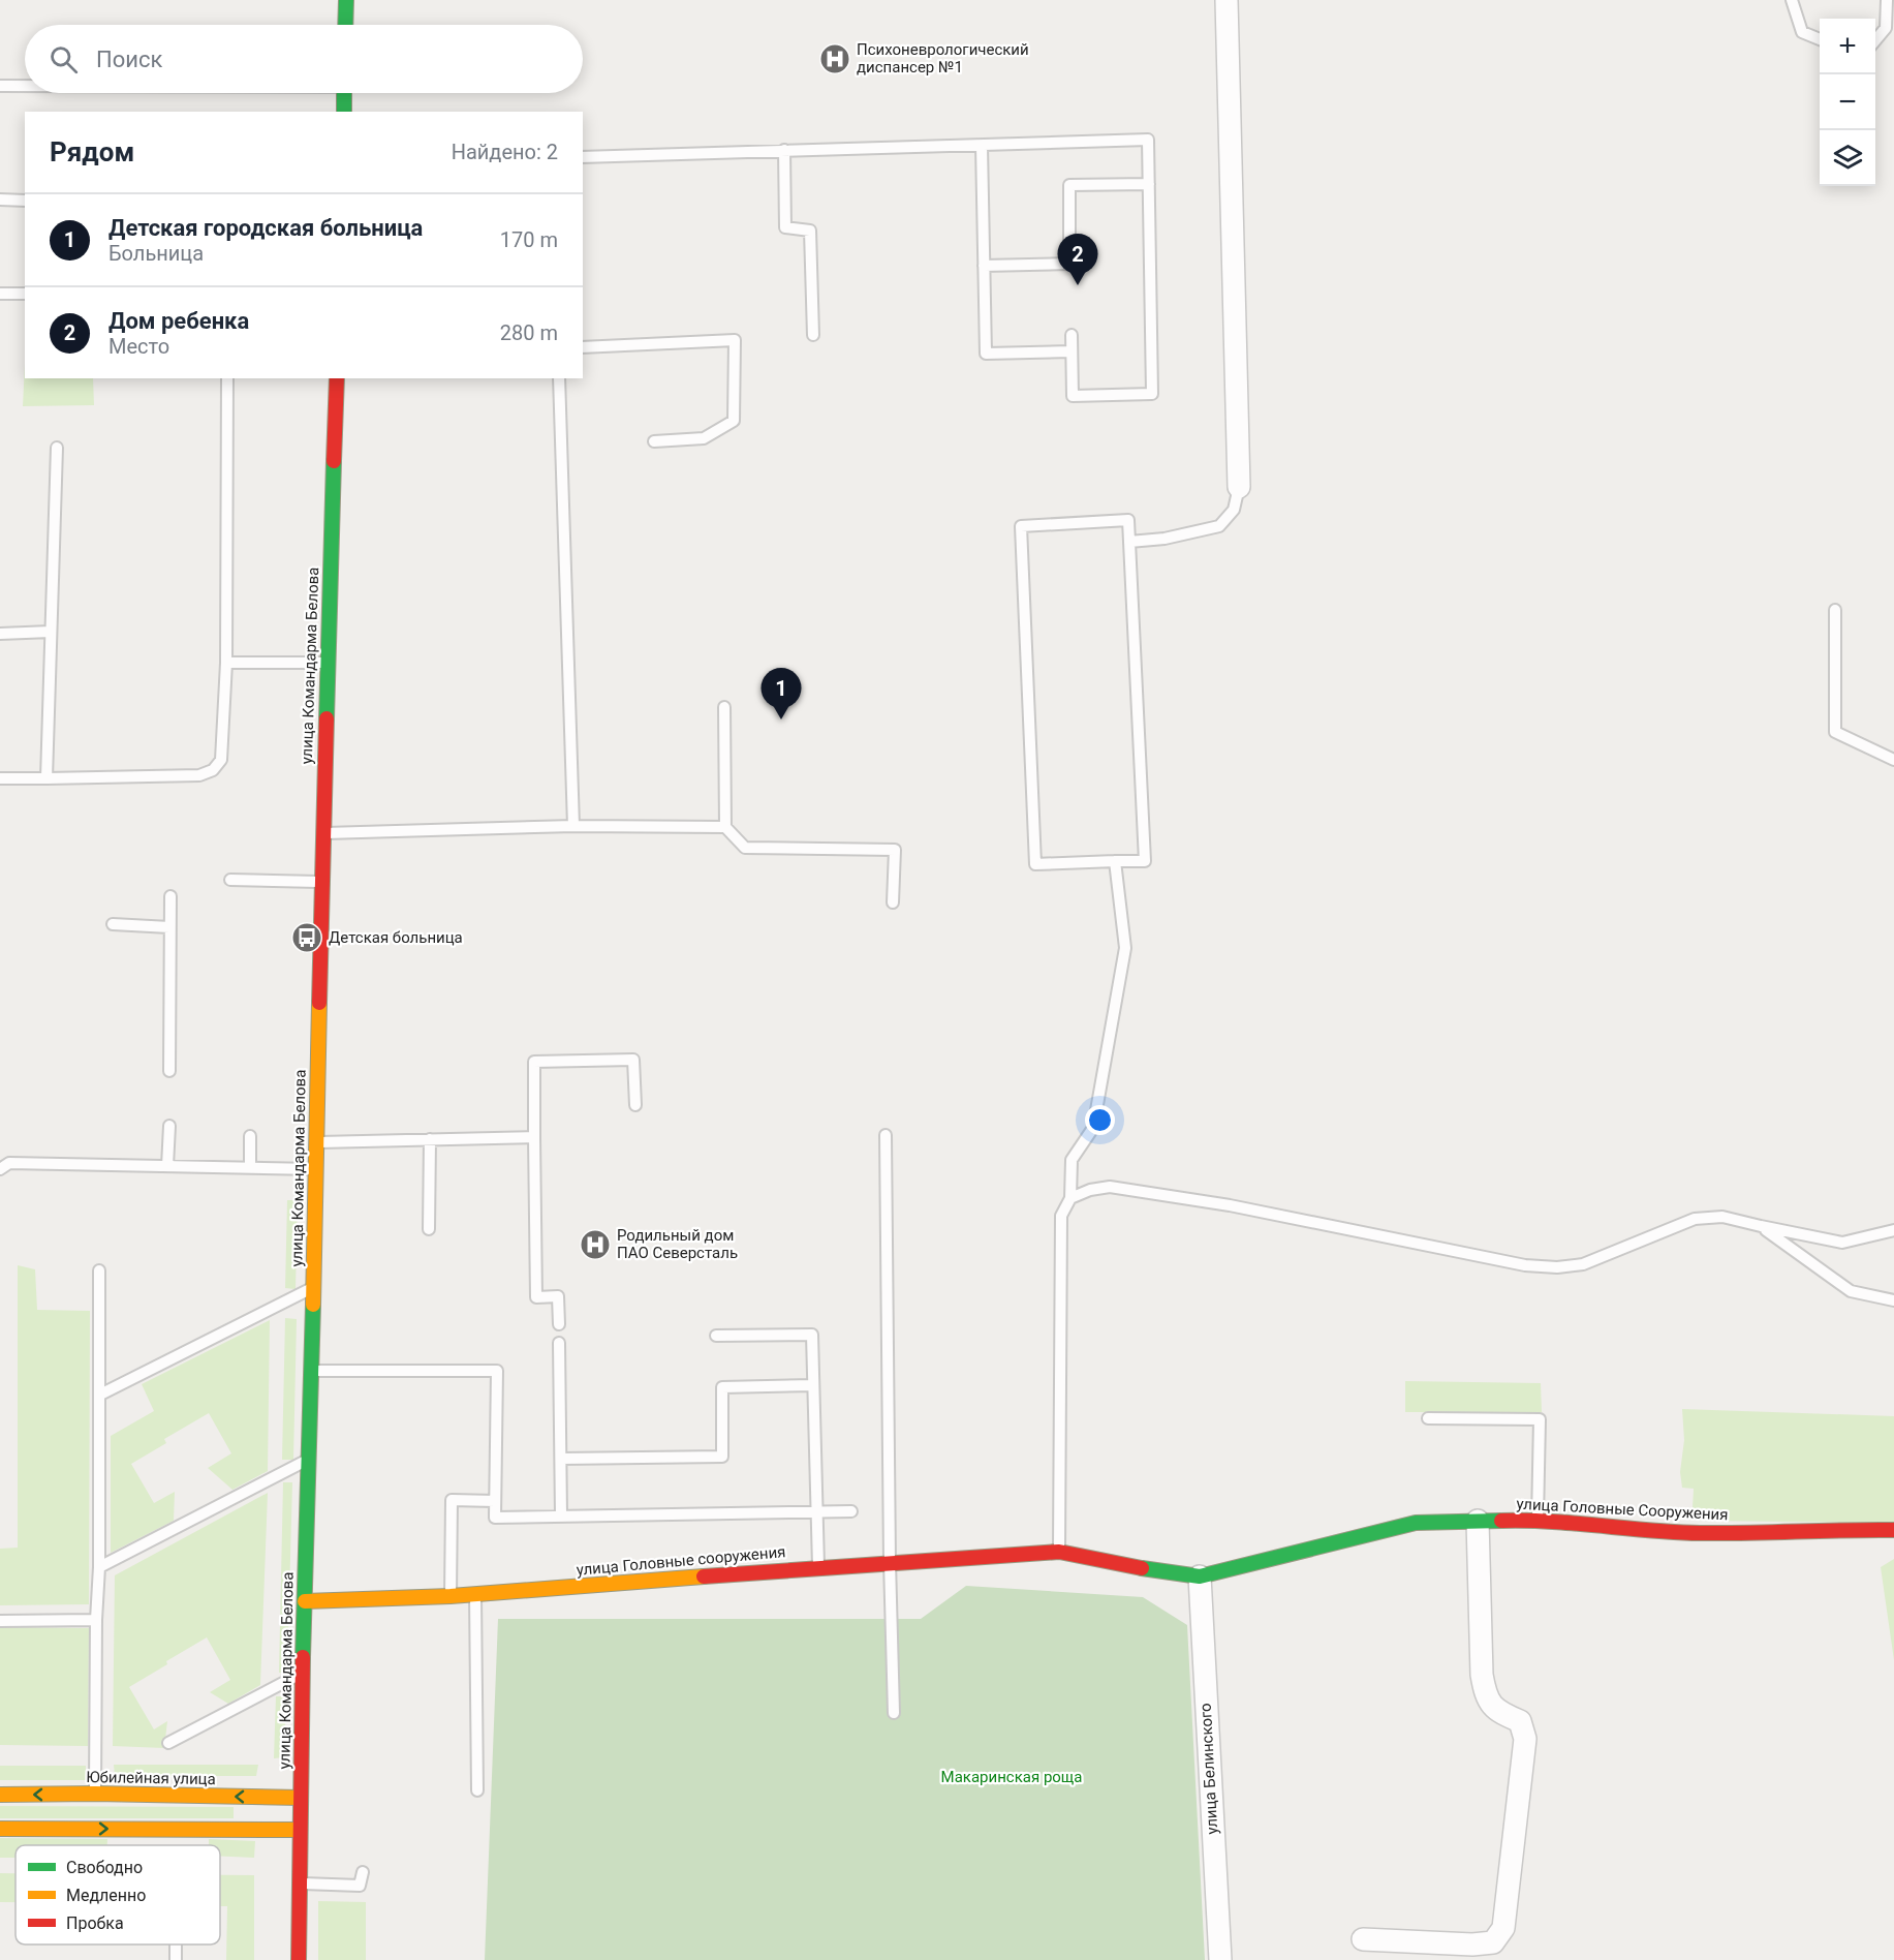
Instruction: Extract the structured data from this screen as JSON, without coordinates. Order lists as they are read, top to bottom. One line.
{"streets":{"street":["улица Командарма Белова","улица Головные Сооружения","улица Головные сооружения","улица Белинского","Юбилейная улица"]},"crossings":[["улица Командарма Белова","улица Головные сооружения"],["улица Командарма Белова","Юбилейная улица"],["улица Головные Сооружения","улица Головные сооружения"],["улица Головные Сооружения","улица Белинского"]],"parks":["Макаринская роща"],"places":{"hospital":["Психоневрологический диспансер №1","Родильный дом ПАО Северсталь"],"bus stop":["Детская больница"]},"legend":["Свободно","Медленно","Пробка"],"page":{"map_buttons":["+","−"],"search":"Поиск","heading":["Рядом","Найдено: 2"],"list":[{"mark":"1","name":"Детская городская больница","note":"Больница","value":"170 m"},{"mark":"2","name":"Дом ребенка","note":"Место","value":"280 m"}],"pins":["2","1"]}}
